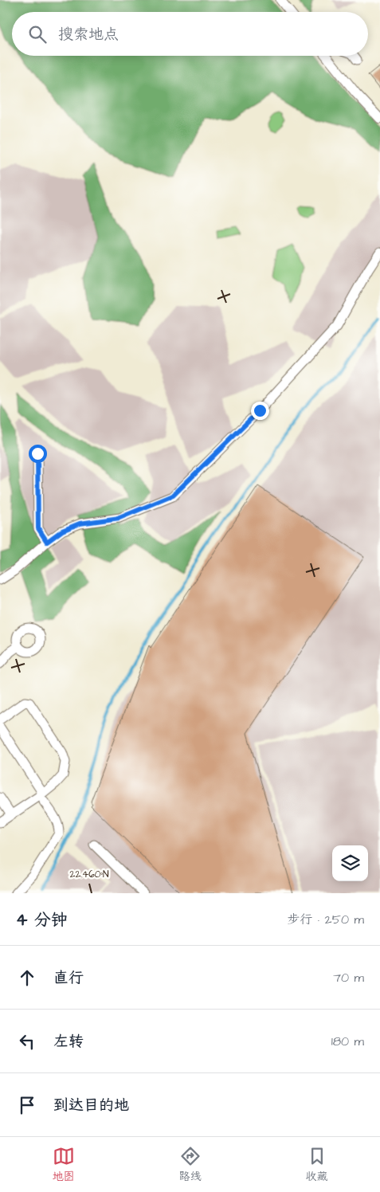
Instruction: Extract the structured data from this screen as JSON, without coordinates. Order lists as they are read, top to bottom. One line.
{"page":{"search":"搜索地点","heading":["4 分钟","步行 · 250 m"],"list":[["直行","70 m"],["左转","180 m"],"到达目的地"],"nav":["地图","路线","收藏"]},"coordinates":["22.460°N"]}
